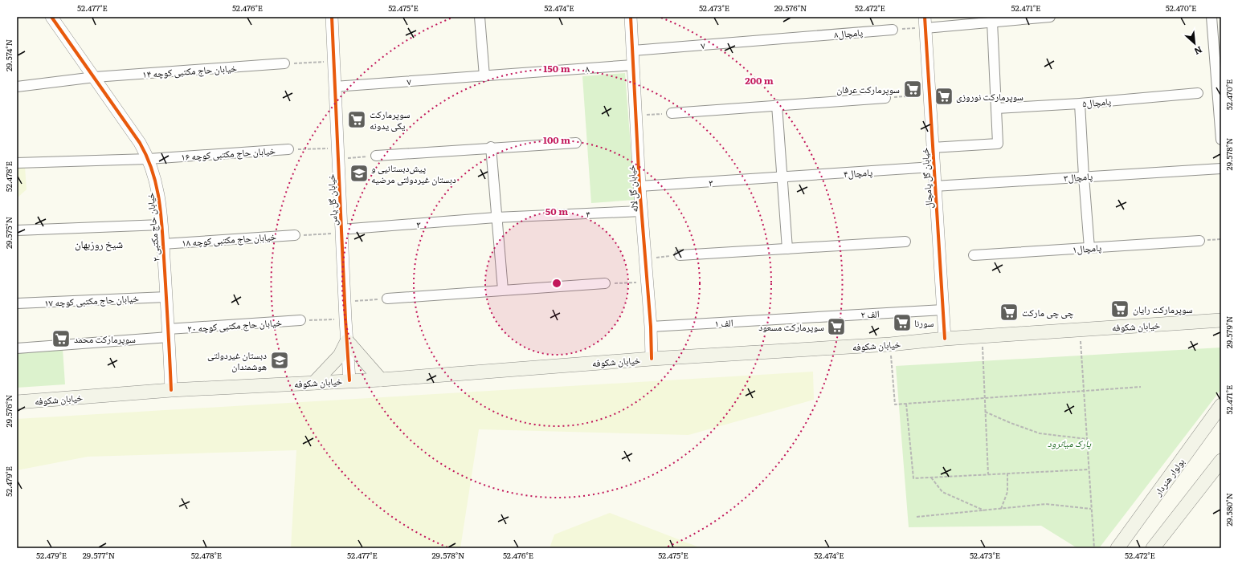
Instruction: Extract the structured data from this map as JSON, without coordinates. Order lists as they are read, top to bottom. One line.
{"streets":{"main road":["خیابان شکوفه","بولوار هنردار"],"street":["پامچال۸","۷","۸","خیابان حاج مکتبی کوچه ۱۴","پامچال۵","خیابان حاج مکتبی کوچه ۱۶","پامچال۴","پامچال۳","خیابان گل پامچال","۳","خیابان گل لاله","خیابان گل یاس","۴","خیابان حاج مکتبی ۲","خیابان حاج مکتبی کوچه ۱۸","پامچال۱","خیابان حاج مکتبی کوچه ۱۷","۲ الف","۱ الف","خیابان حاج مکتبی کوچه ۲۰"]},"crossings":[["پامچال۸","۷"],["۷","۸"],["۷","خیابان گل لاله"],["۷","خیابان گل یاس"],["۸","خیابان گل لاله"],["خیابان حاج مکتبی کوچه ۱۴","خیابان حاج مکتبی ۲"],["خیابان حاج مکتبی کوچه ۱۶","خیابان حاج مکتبی ۲"],["پامچال۴","خیابان گل پامچال"],["پامچال۴","۳"],["پامچال۳","خیابان گل پامچال"],["خیابان گل پامچال","۲ الف"],["خیابان گل پامچال","خیابان شکوفه"],["۳","خیابان گل لاله"],["۳","خیابان گل یاس"],["۳","۴"],["خیابان گل لاله","۴"],["خیابان گل لاله","۱ الف"],["خیابان گل لاله","خیابان شکوفه"],["خیابان گل یاس","خیابان شکوفه"],["خیابان حاج مکتبی ۲","خیابان حاج مکتبی کوچه ۱۸"],["خیابان حاج مکتبی ۲","خیابان حاج مکتبی کوچه ۱۷"],["خیابان حاج مکتبی ۲","خیابان حاج مکتبی کوچه ۲۰"],["خیابان حاج مکتبی ۲","خیابان شکوفه"],["۲ الف","۱ الف"]],"districts":["شیخ روزبهان"],"parks":["پارک میانرود"],"places":{"supermarket":["سوپرمارکت عرفان","سوپرمارکت نوروزی","سوپرمارکت یکی یدونه","سوپرمارکت رایان","چی چی مارکت","سورنا","سوپرمارکت مسعود","سوپرمارکت محمد"],"school or university":["پیش‌دبستانیی و دبستان غیردولتی مرضیه","دبستان غیردولتی هوشمندان"]},"north":"bottom right","coordinates":["52.477°E","52.476°E","52.475°E","52.474°E","52.473°E","29.576°N","52.472°E","52.471°E","52.470°E","29.574°N","29.578°N","52.478°E","29.575°N","29.579°N","52.479°E","29.580°N","29.577°N"],"rings":["150 m","200 m","100 m","50 m"]}
